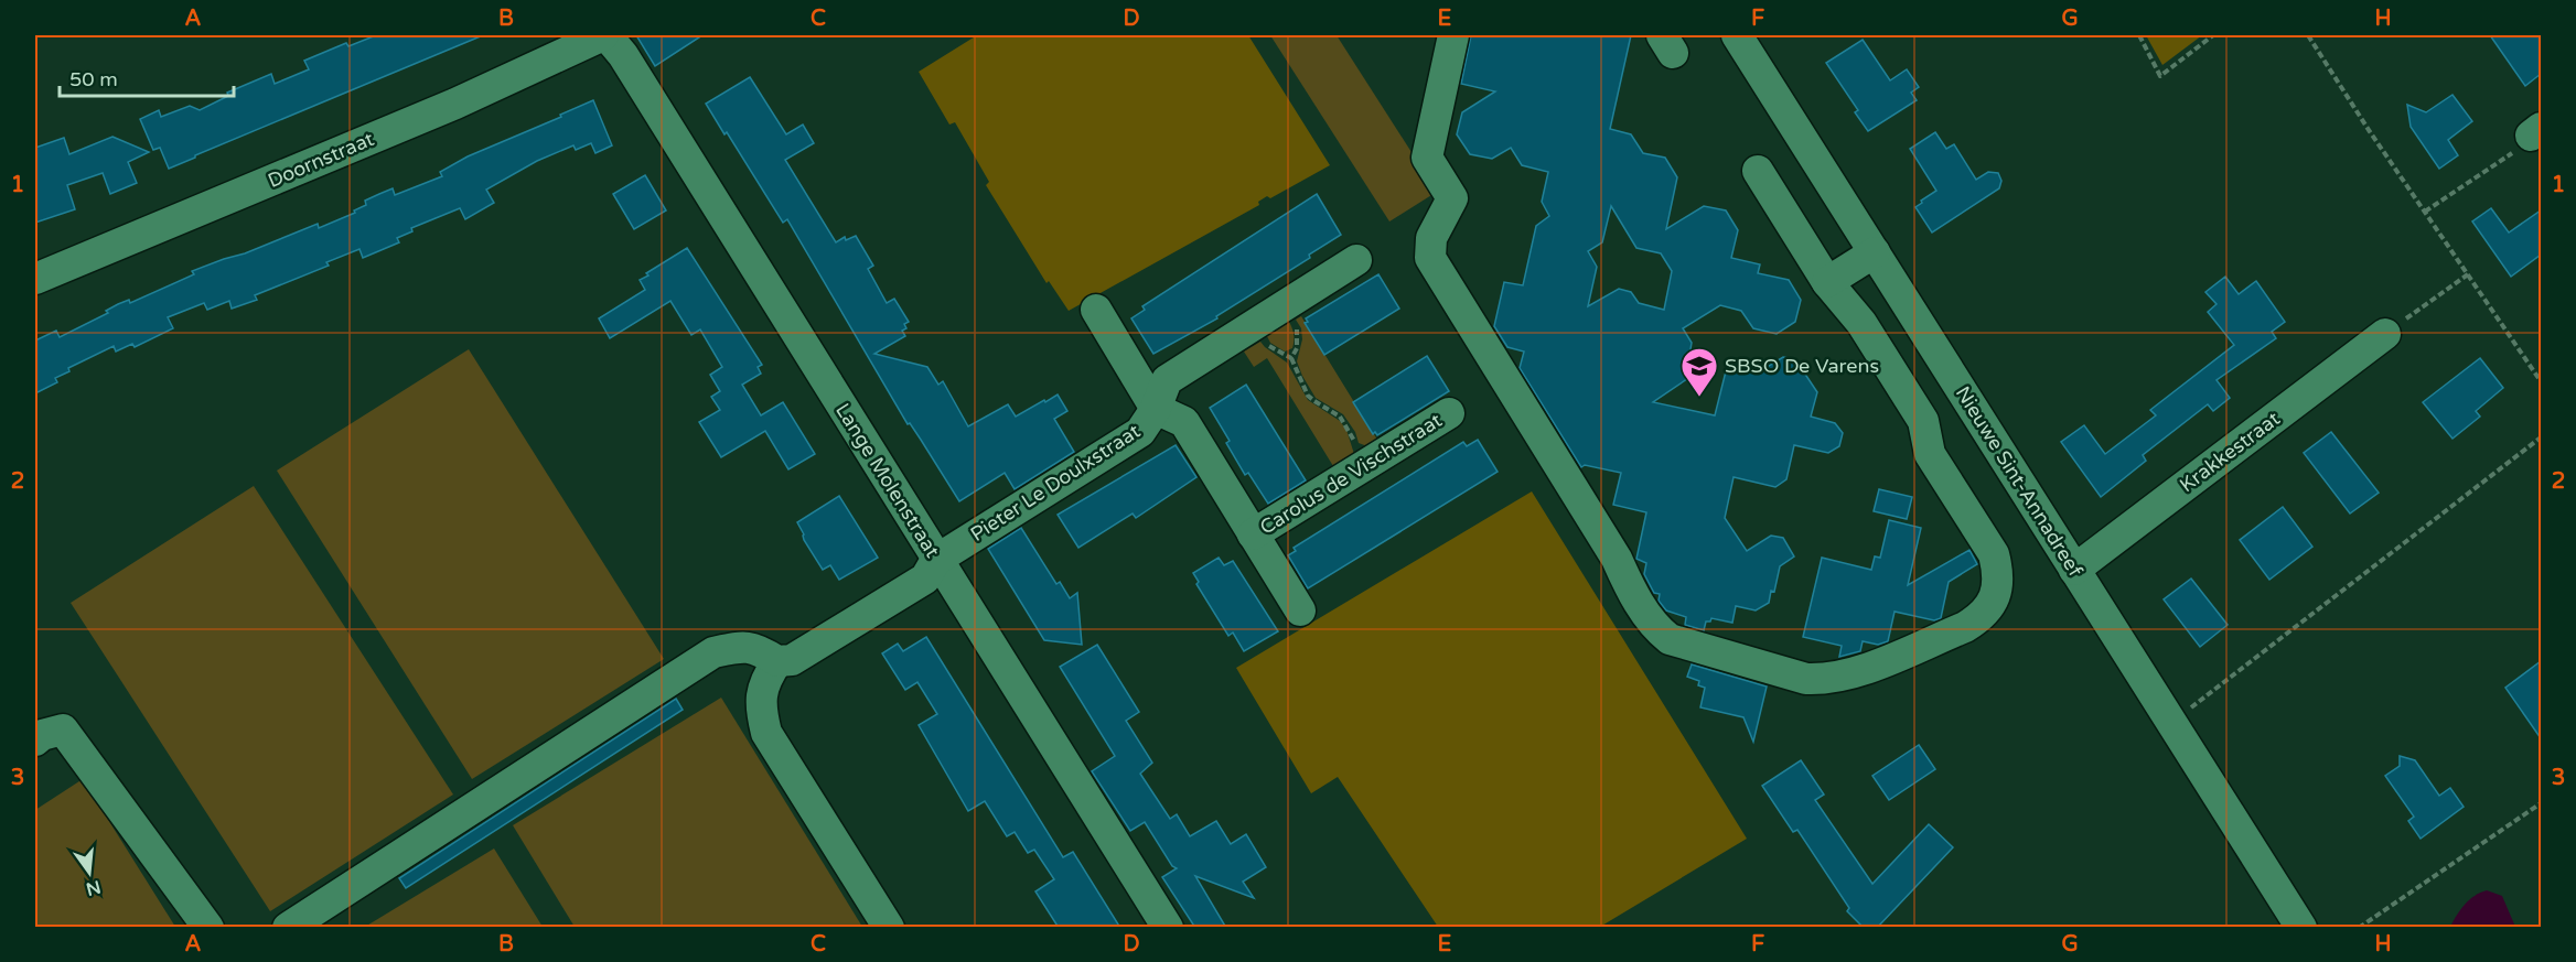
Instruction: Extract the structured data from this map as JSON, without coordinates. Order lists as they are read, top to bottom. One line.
{"streets":{"street":["Doornstraat","Krakkestraat","Carolus de Vischstraat","Lange Molenstraat","Nieuwe Sint-Annadreef","Pieter Le Doulxstraat"]},"crossings":[["Doornstraat","Lange Molenstraat"],["Krakkestraat","Nieuwe Sint-Annadreef"],["Carolus de Vischstraat","Pieter Le Doulxstraat"],["Lange Molenstraat","Pieter Le Doulxstraat"]],"places":{"school or university":["SBSO De Varens"]},"scale_bar":"50 m","north":"bottom","grid":{"columns":["A","B","C","D","E","F","G","H"],"rows":["1","2","3"]}}
